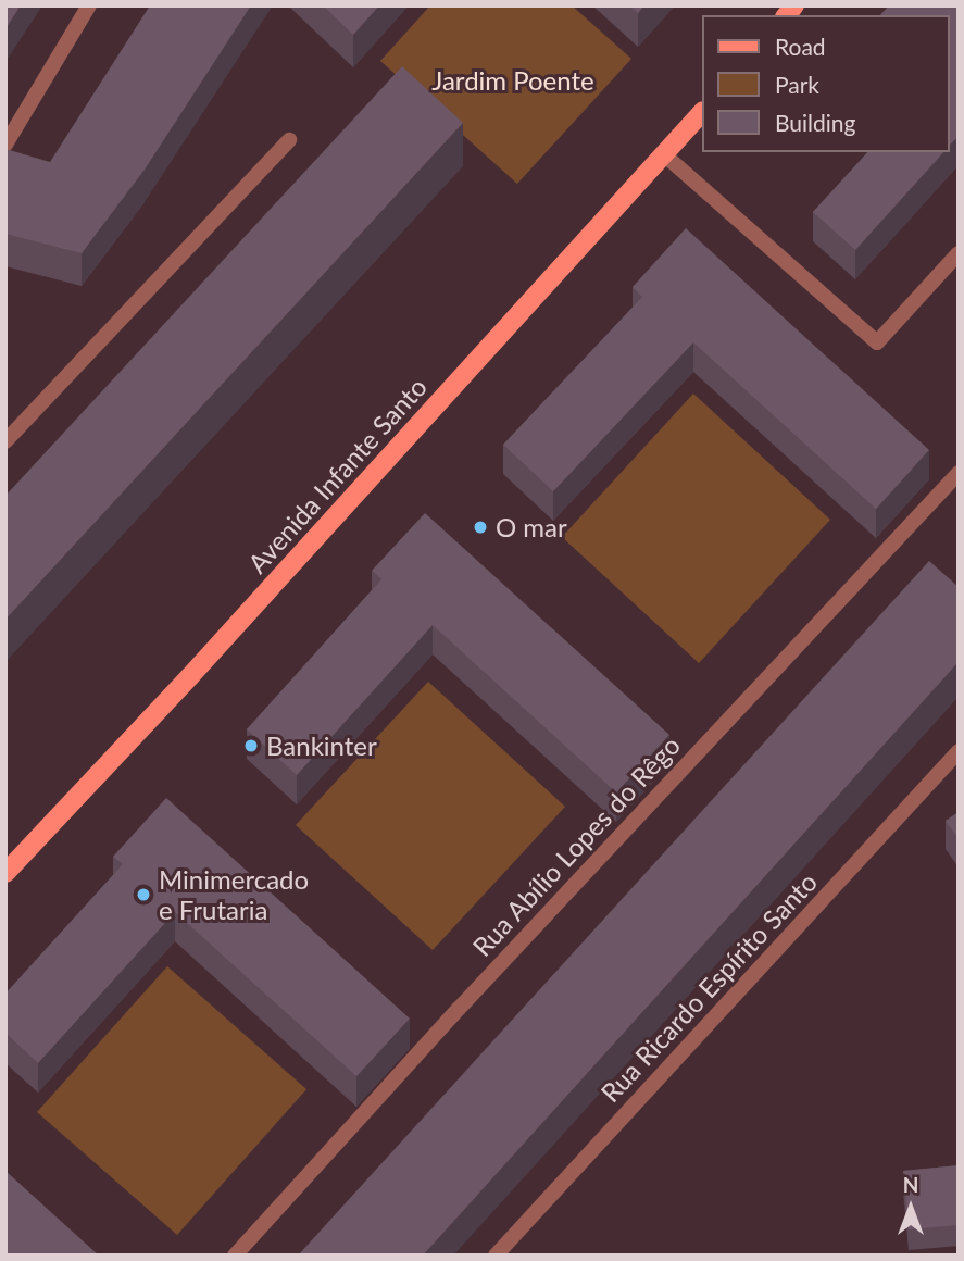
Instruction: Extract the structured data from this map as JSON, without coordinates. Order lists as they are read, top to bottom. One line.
{"streets":{"main road":["Avenida Infante Santo"],"street":["Rua Abílio Lopes do Rêgo","Rua Ricardo Espírito Santo"]},"parks":["Jardim Poente"],"places":["O mar","Bankinter","Minimercado e Frutaria"],"legend":["Road","Park","Building"],"north":"top"}
